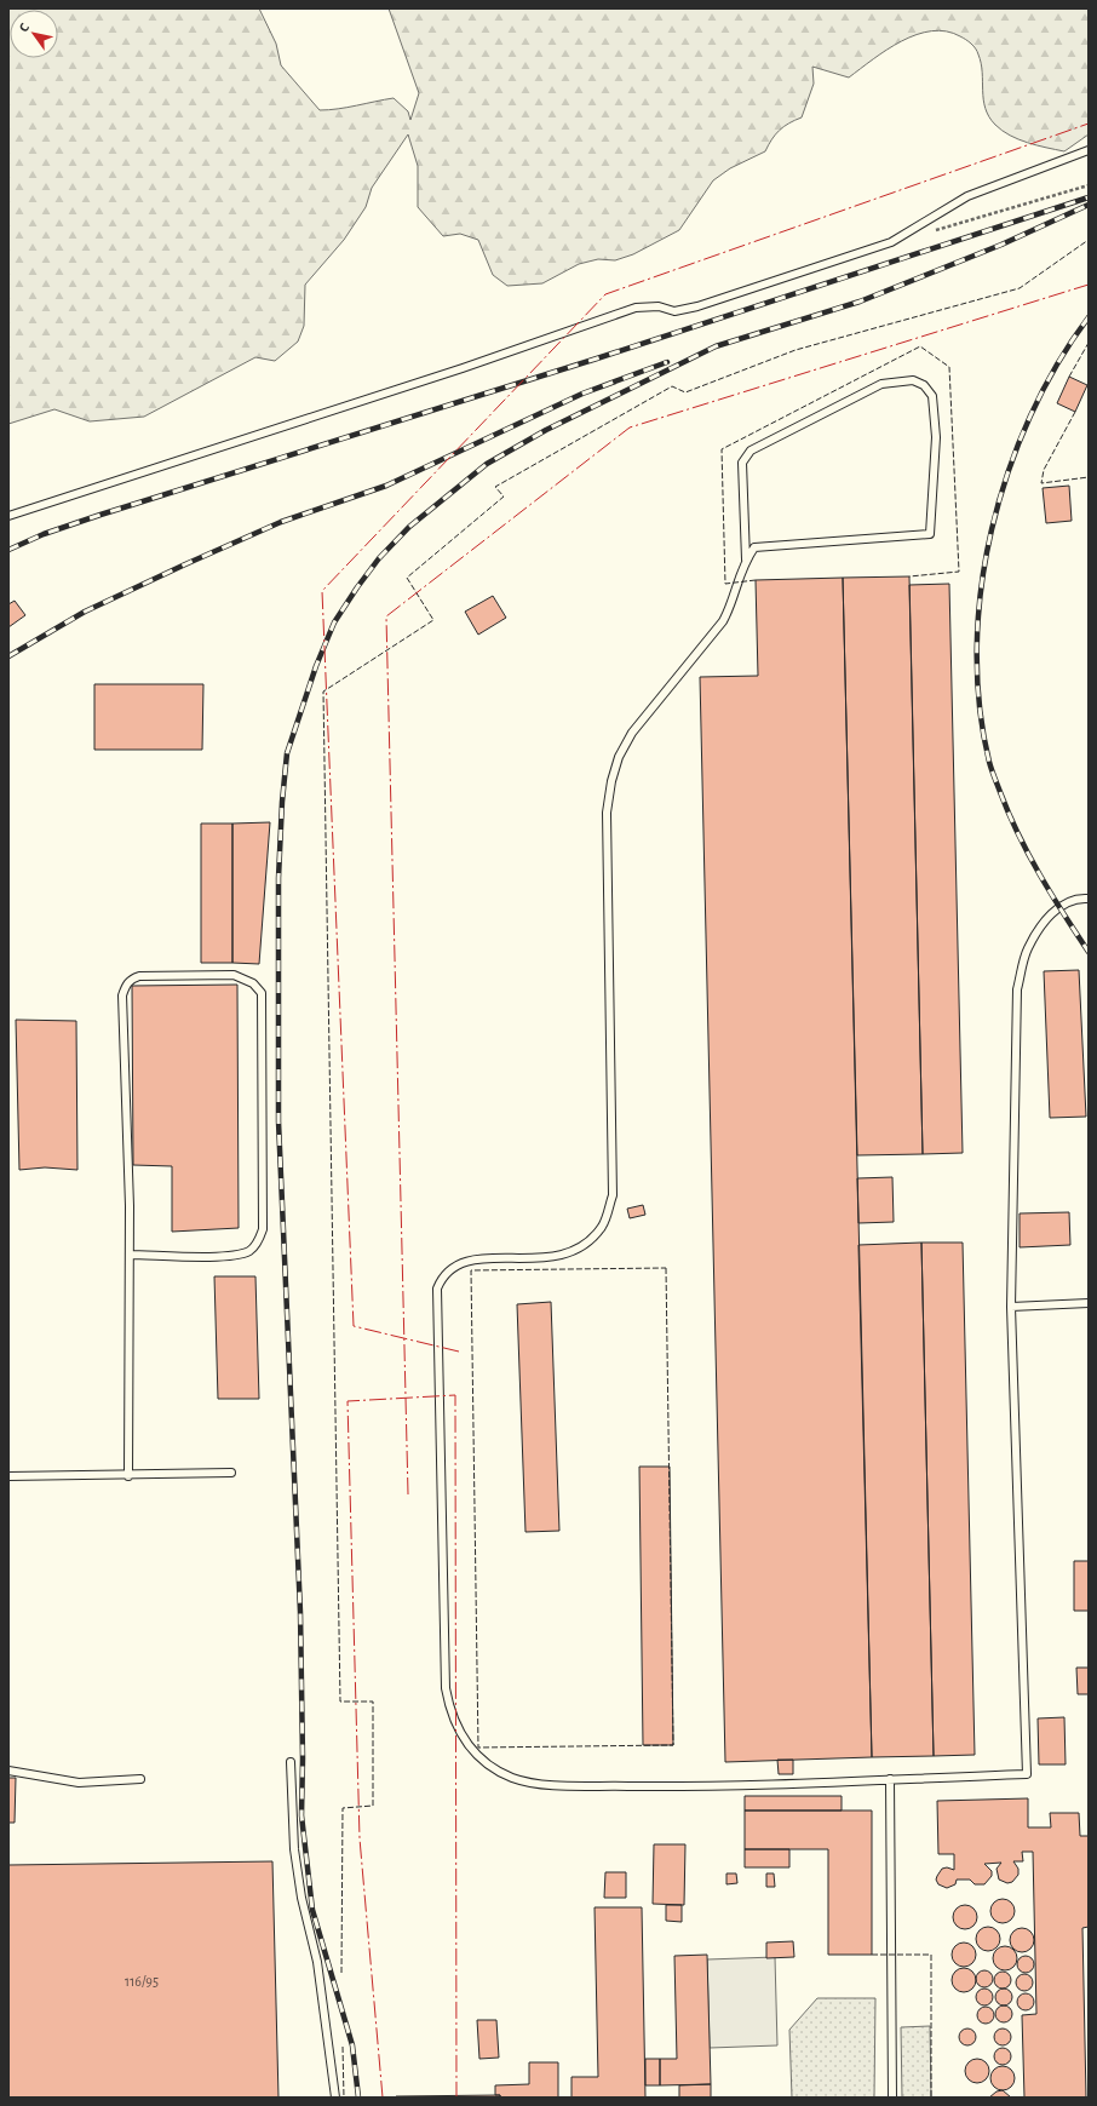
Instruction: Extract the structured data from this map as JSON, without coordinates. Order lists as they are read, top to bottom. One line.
{"house_numbers":["116/95"],"north":"top left"}
